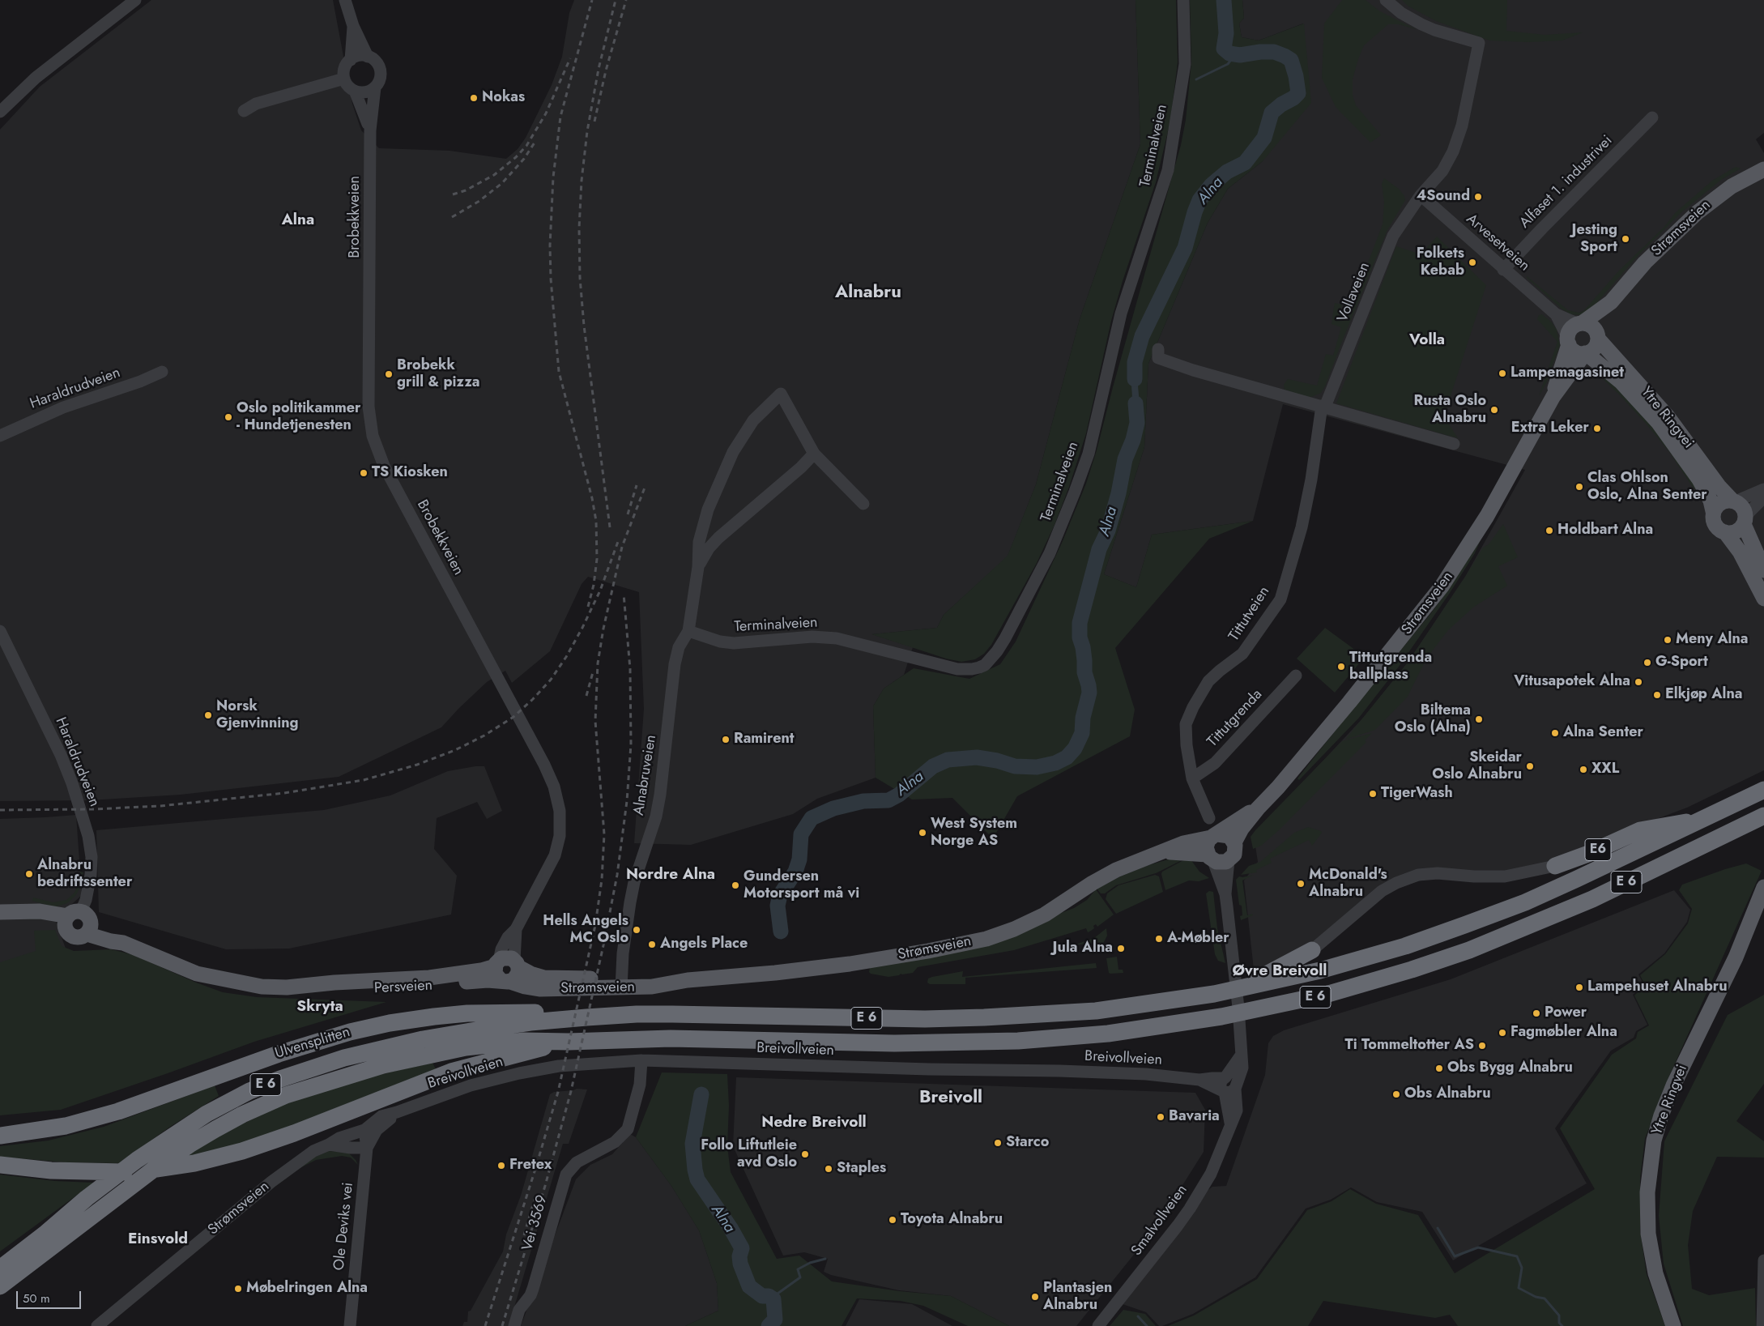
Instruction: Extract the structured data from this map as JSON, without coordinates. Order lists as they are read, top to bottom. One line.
{"streets":{"highway":["E6","E 6","Ulvensplitten"],"main road":["Strømsveien","Ytre Ringvei","Persveien"],"street":["Terminalveien","Alfaset 1. industrivei","Brobekkveien","Arvesetveien","Vollaveien","Haraldrudveien","Tittutveien","Tittutgrenda","Alnabruveien","Breivollveien","Smalvollveien","Vei 3569","Ole Deviks vei"]},"crossings":[["Terminalveien","Alnabruveien"],["Alfaset 1. industrivei","Arvesetveien"],["Brobekkveien","Strømsveien"],["Brobekkveien","Persveien"],["Strømsveien","Arvesetveien"],["Strømsveien","Ytre Ringvei"],["Strømsveien","Alnabruveien"],["Strømsveien","Persveien"],["Strømsveien","Breivollveien"],["Strømsveien","Smalvollveien"],["Strømsveien","Ole Deviks vei"],["Arvesetveien","Vollaveien"],["Arvesetveien","Ytre Ringvei"],["Vollaveien","Tittutveien"],["Haraldrudveien","Persveien"],["Tittutveien","Tittutgrenda"],["E6","E 6"],["E 6","Ulvensplitten"],["Breivollveien","Smalvollveien"],["Breivollveien","Vei 3569"],["Breivollveien","Ole Deviks vei"]],"districts":["Alna","Alnabru","Volla","Nordre Alna","Øvre Breivoll","Skryta","Breivoll","Nedre Breivoll","Einsvold"],"water":["Alna"],"places":["Nokas","4Sound","Jesting Sport","Folkets Kebab","Lampemagasinet","Brobekk grill & pizza","Rusta Oslo Alnabru","Oslo politikammer - Hundetjenesten","Extra Leker","TS Kiosken","Clas Ohlson Oslo, Alna Senter","Holdbart Alna","Meny Alna","G-Sport","Tittutgrenda ballplass","Vitusapotek Alna","Elkjøp Alna","Norsk Gjenvinning","Biltema Oslo (Alna)","Alna Senter","Ramirent","Skeidar Oslo Alnabru","XXL","TigerWash","West System Norge AS","Alnabru bedriftssenter","McDonald's Alnabru","Gundersen Motorsport må vi","Hells Angels MC Oslo","A-Møbler","Angels Place","Jula Alna","Lampehuset Alnabru","Power","Fagmøbler Alna","Ti Tommeltotter AS","Obs Bygg Alnabru","Obs Alnabru","Bavaria","Starco","Follo Liftutleie avd Oslo","Fretex","Staples","Toyota Alnabru","Møbelringen Alna","Plantasjen Alnabru"],"scale_bar":"50 m"}
